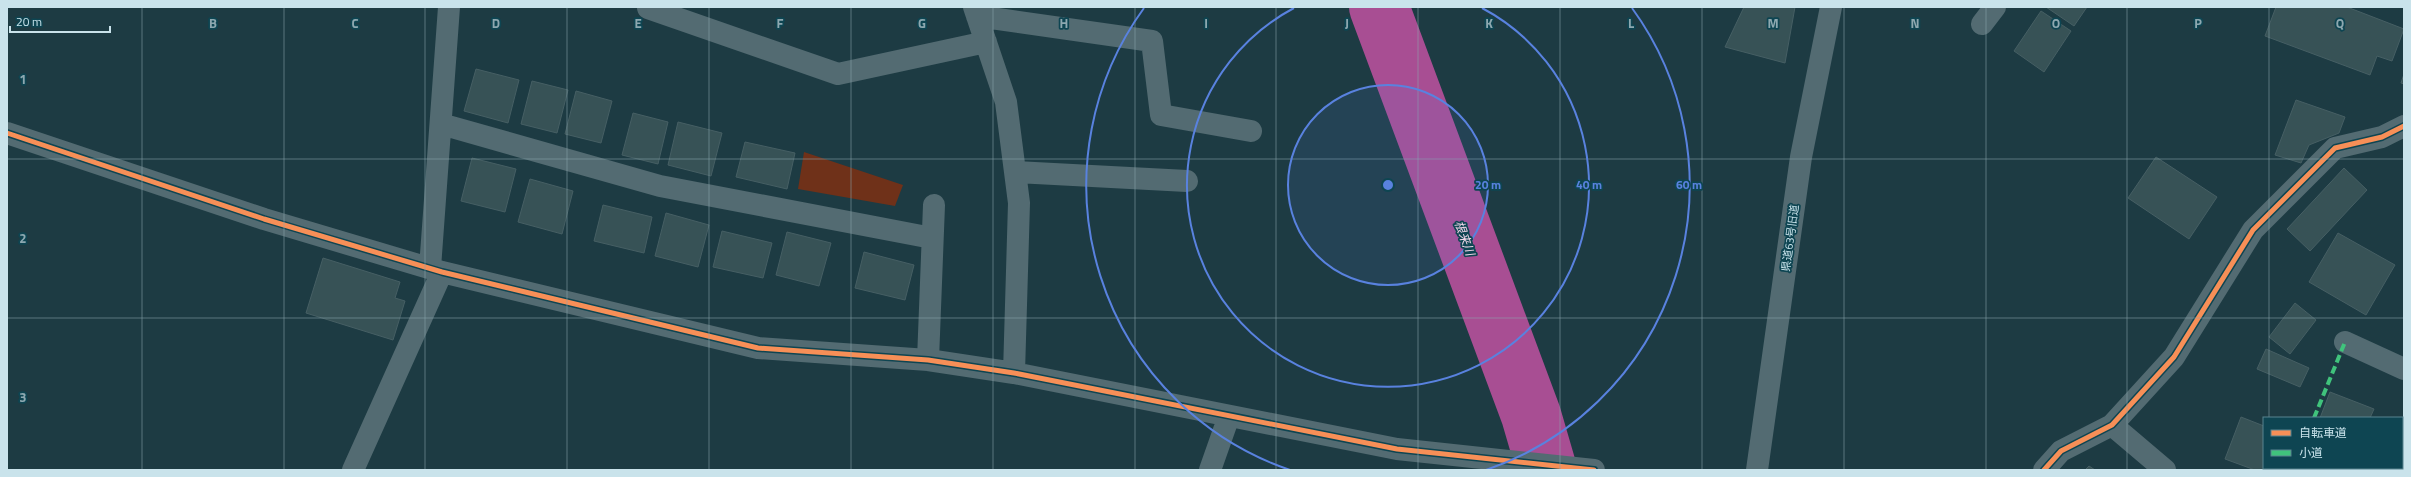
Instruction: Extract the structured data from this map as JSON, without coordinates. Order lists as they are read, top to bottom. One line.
{"streets":{"street":["県道63号旧道"]},"water":["根来川"],"legend":["自転車道","小道"],"scale_bar":"20 m","grid":{"columns":["B","C","D","E","F","G","H","I","J","K","L","M","N","O","P","Q"],"rows":["1","2","3"]},"rings":["20 m","40 m","60 m"]}
